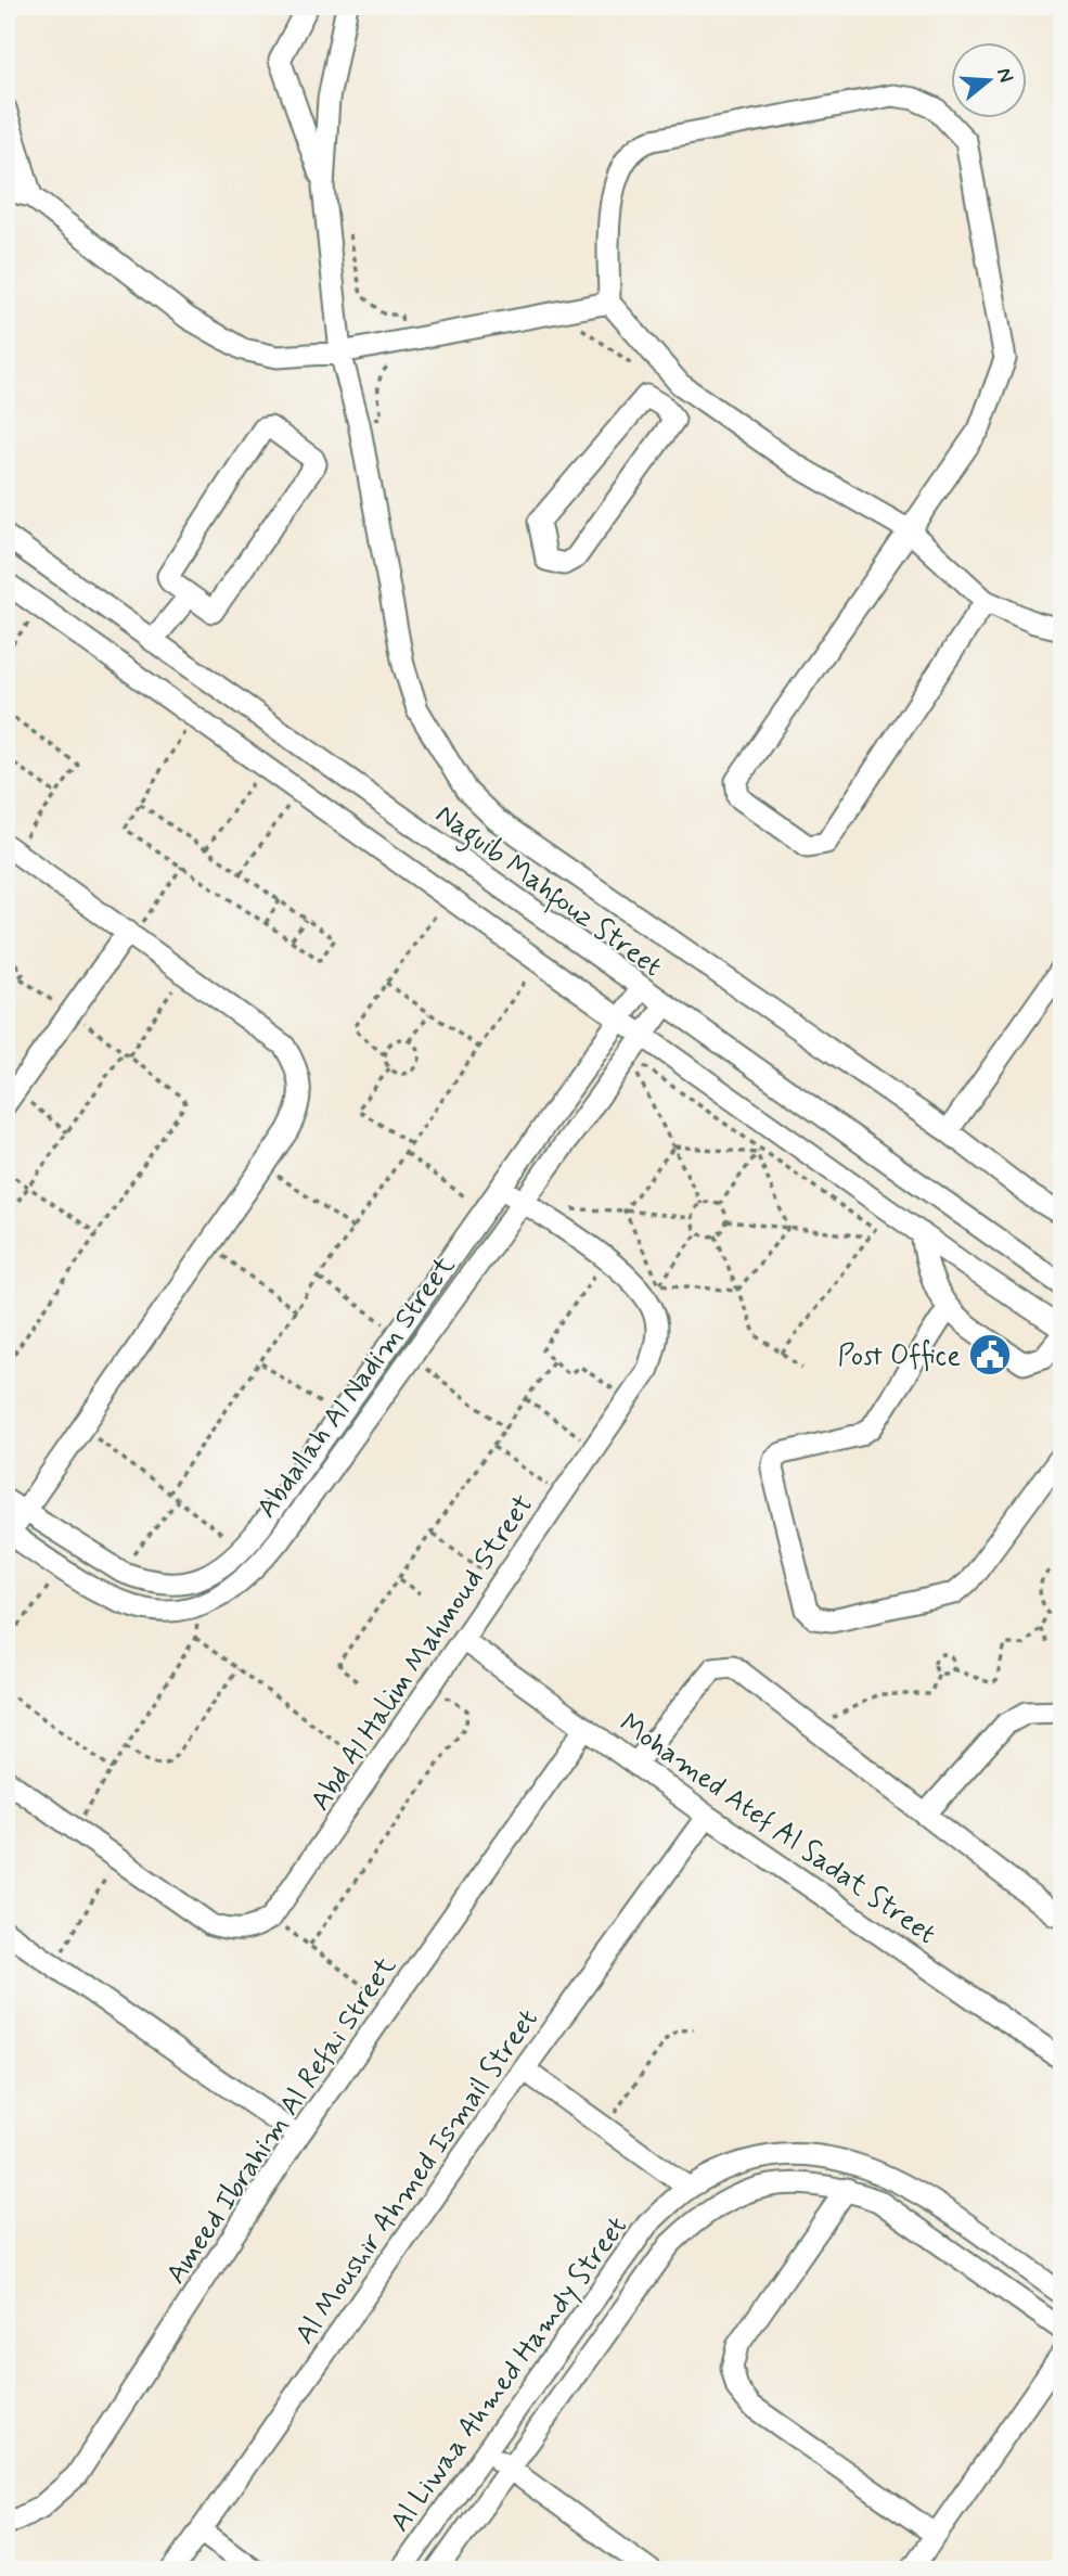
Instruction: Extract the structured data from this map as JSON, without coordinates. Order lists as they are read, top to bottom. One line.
{"streets":{"street":["Naguib Mahfouz Street","Abdallah Al Nadim Street","Abd Al Halim Mahmoud Street","Mohamed Atef Al Sadat Street","Ameed Ibrahim Al Refai Street","Al Moushir Ahmed Ismail Street","Al Liwaa Ahmed Hamdy Street"]},"crossings":[["Naguib Mahfouz Street","Abdallah Al Nadim Street"],["Abdallah Al Nadim Street","Abd Al Halim Mahmoud Street"],["Abd Al Halim Mahmoud Street","Mohamed Atef Al Sadat Street"],["Mohamed Atef Al Sadat Street","Ameed Ibrahim Al Refai Street"],["Mohamed Atef Al Sadat Street","Al Moushir Ahmed Ismail Street"]],"places":{"public building":["Post Office"]},"north":"right"}
